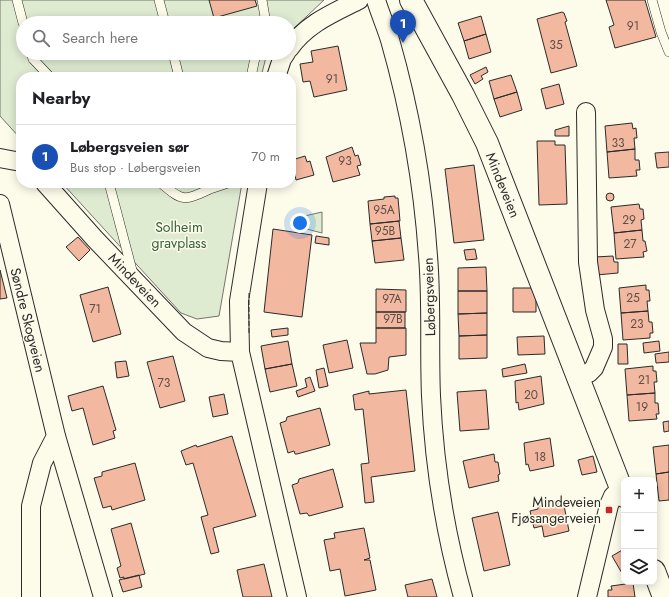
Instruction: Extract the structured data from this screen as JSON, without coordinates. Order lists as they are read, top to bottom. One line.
{"streets":{"street":["Mindeveien","Løbergsveien","Søndre Skogveien"]},"parks":["Solheim gravplass"],"places":{"transit":["Mindeveien Fjøsangerveien"]},"house_numbers":["91","35","91","33","93","95A","29","95B","27","25","97A","71","97B","23","21","73","20","19","18"],"page":{"pins":"1","search":"Search here","heading":"Nearby","list":[{"mark":"1","name":"Løbergsveien sør","note":"Bus stop · Løbergsveien","value":"70 m"}],"map_buttons":["+","−"]}}
